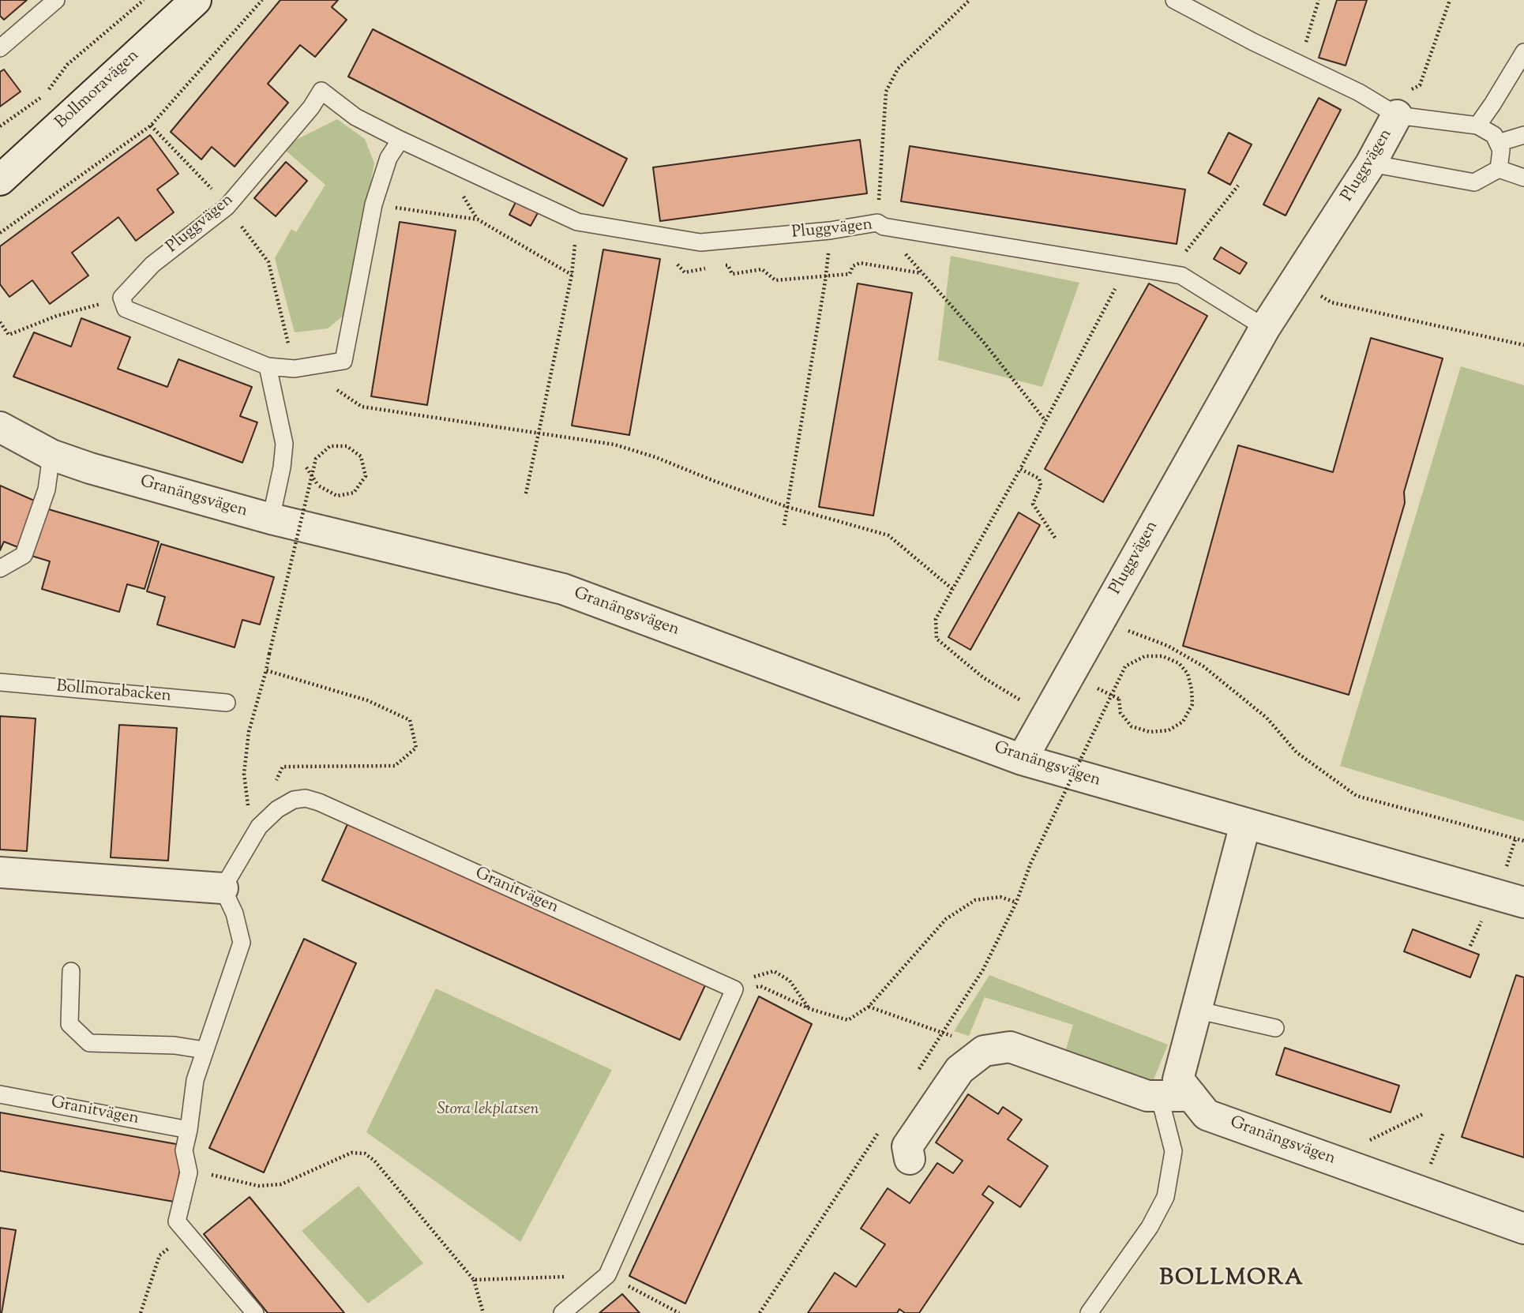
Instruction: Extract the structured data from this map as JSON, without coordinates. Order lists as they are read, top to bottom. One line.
{"streets":{"street":["Bollmoravägen","Pluggvägen","Granängsvägen"],"lane":["Bollmorabacken","Granitvägen"]},"crossings":[["Pluggvägen","Granängsvägen"]],"districts":["BOLLMORA"],"parks":["Stora lekplatsen"]}
